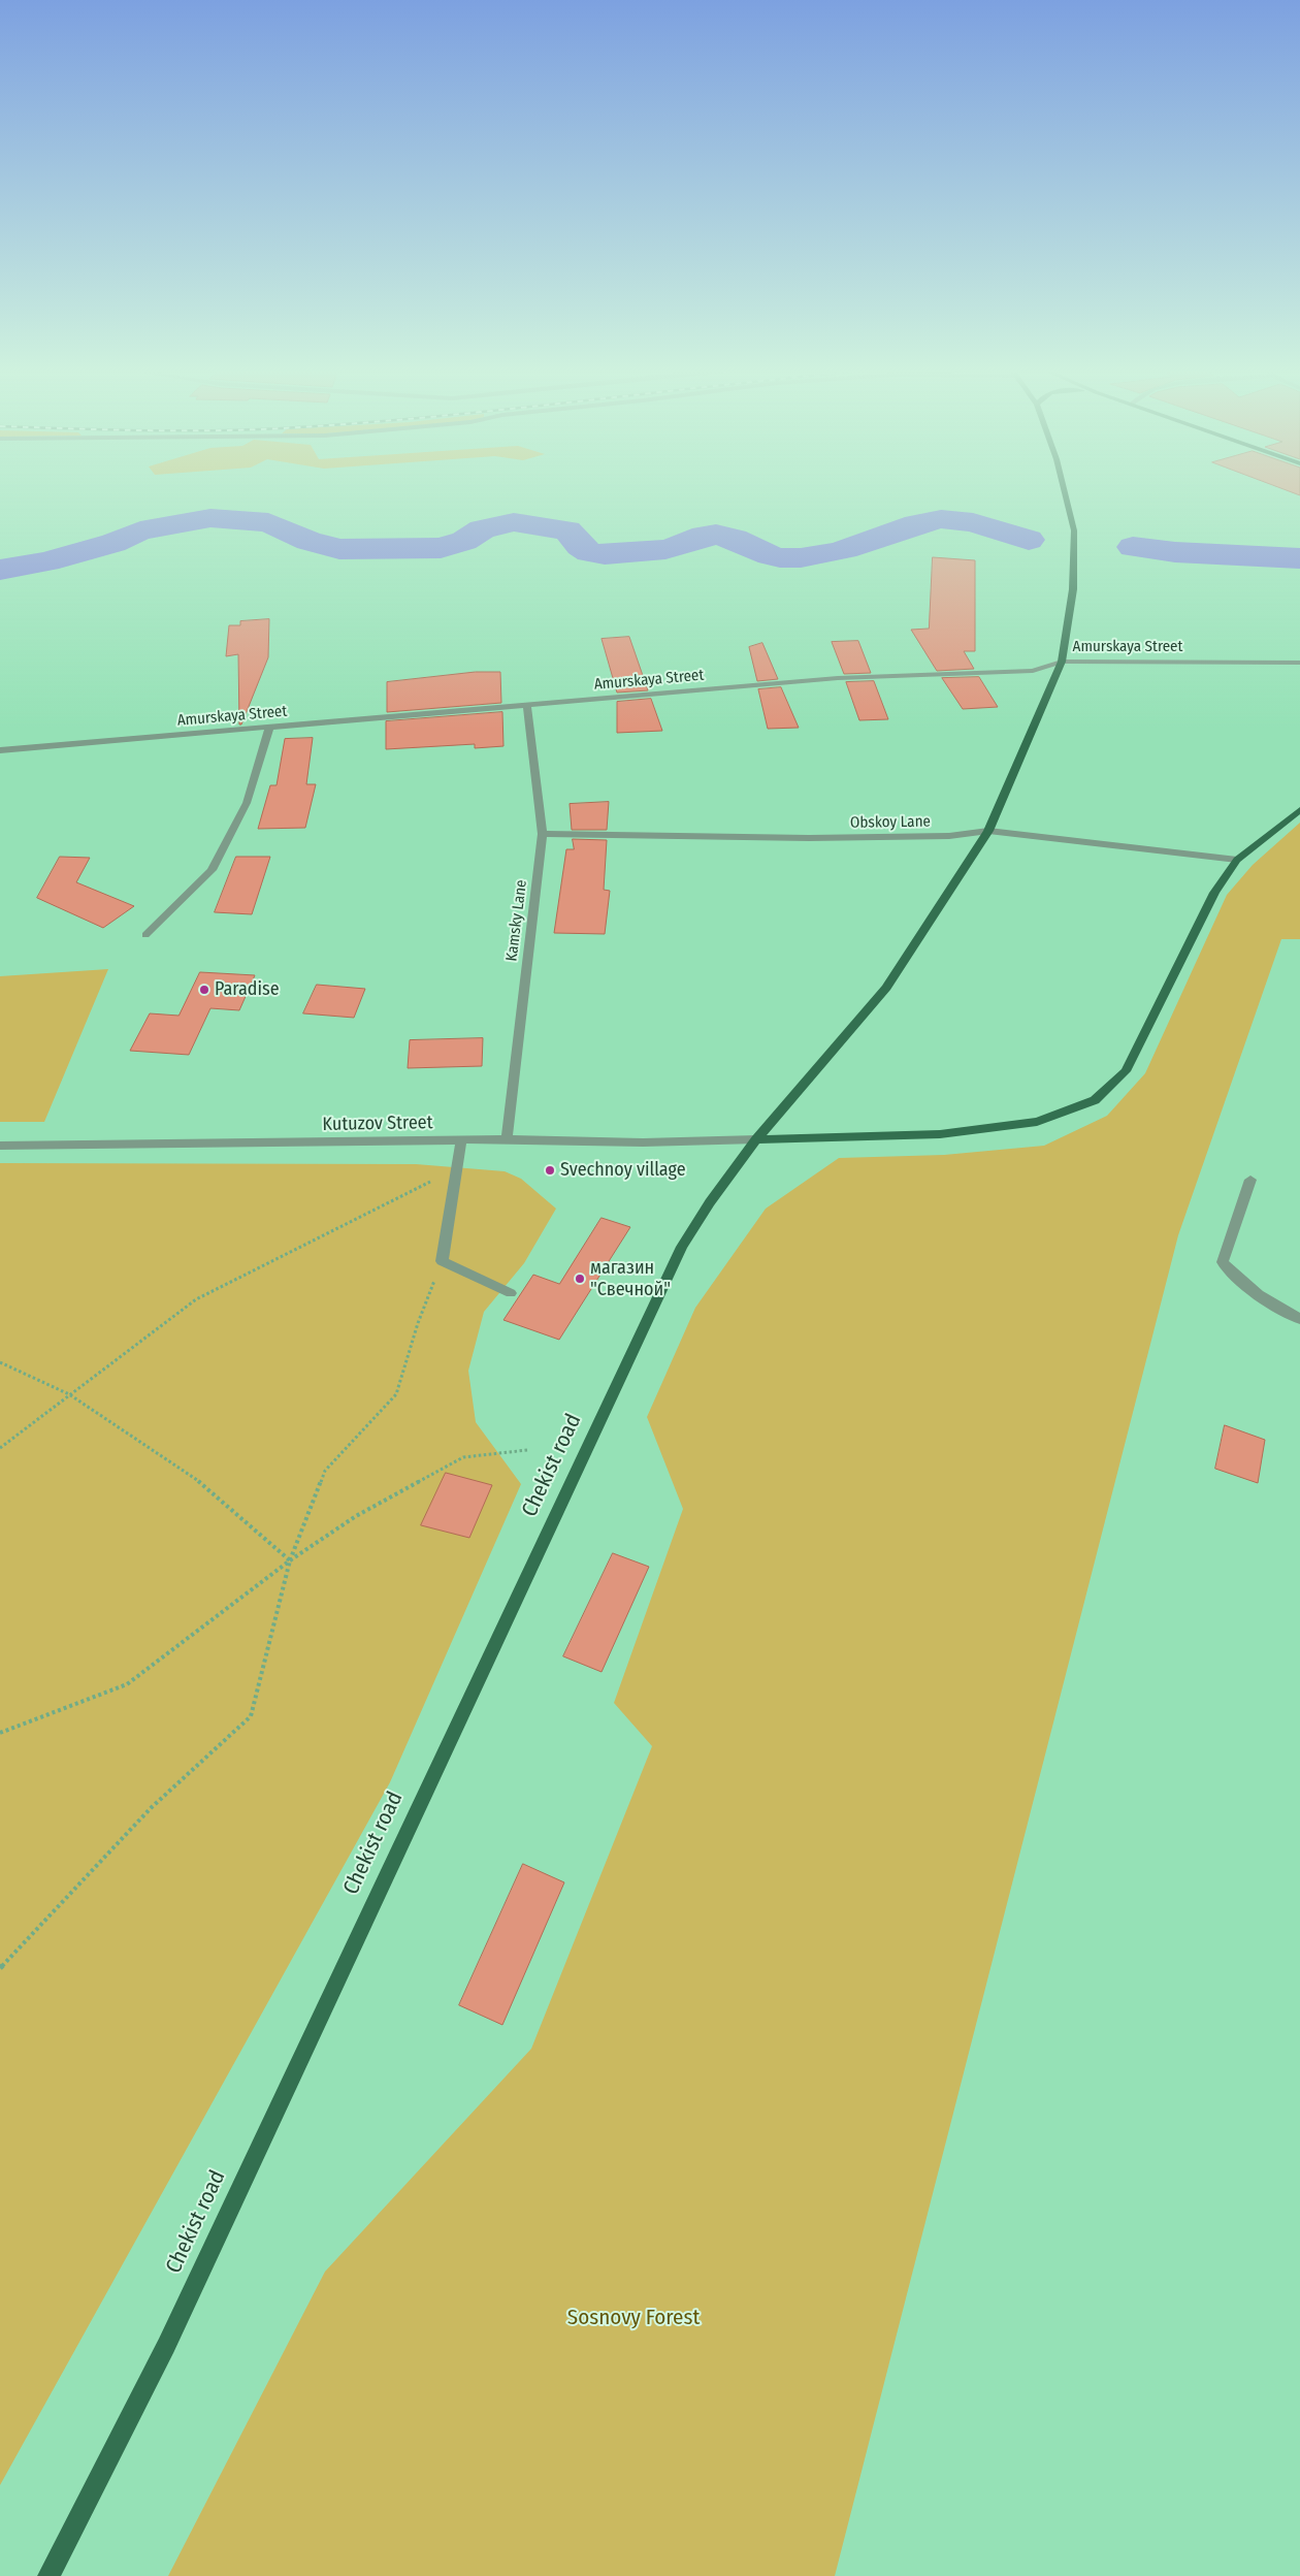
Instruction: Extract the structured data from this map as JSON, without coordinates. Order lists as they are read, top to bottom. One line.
{"streets":{"main road":["Chekist road"],"street":["Amurskaya Street","Obskoy Lane","Kamsky Lane","Kutuzov Street"]},"crossings":[["Amurskaya Street","Kamsky Lane"],["Amurskaya Street","Chekist road"],["Obskoy Lane","Kamsky Lane"],["Obskoy Lane","Chekist road"],["Kamsky Lane","Kutuzov Street"],["Kutuzov Street","Chekist road"]],"parks":["Sosnovy Forest"],"places":["Paradise","Svechnoy village","магазин \"Свечной\""]}
